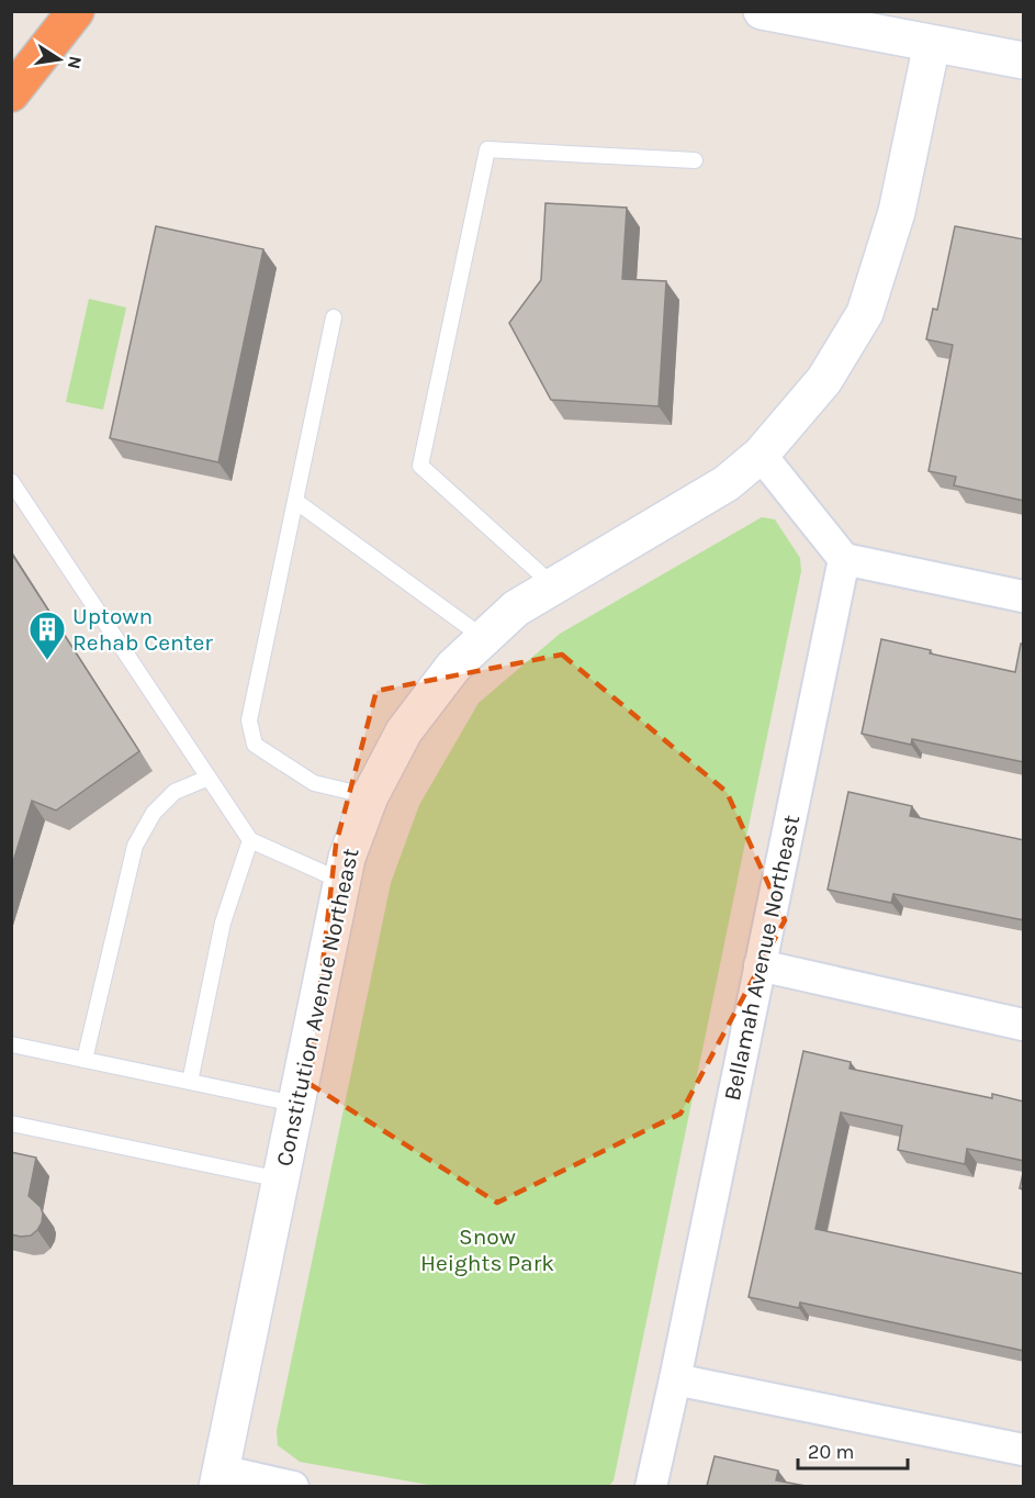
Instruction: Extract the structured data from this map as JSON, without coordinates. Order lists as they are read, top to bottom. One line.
{"streets":{"street":["Bellamah Avenue Northeast","Constitution Avenue Northeast"]},"parks":["Snow Heights Park"],"places":{"building":["Uptown Rehab Center"]},"scale_bar":"20 m","north":"right"}
